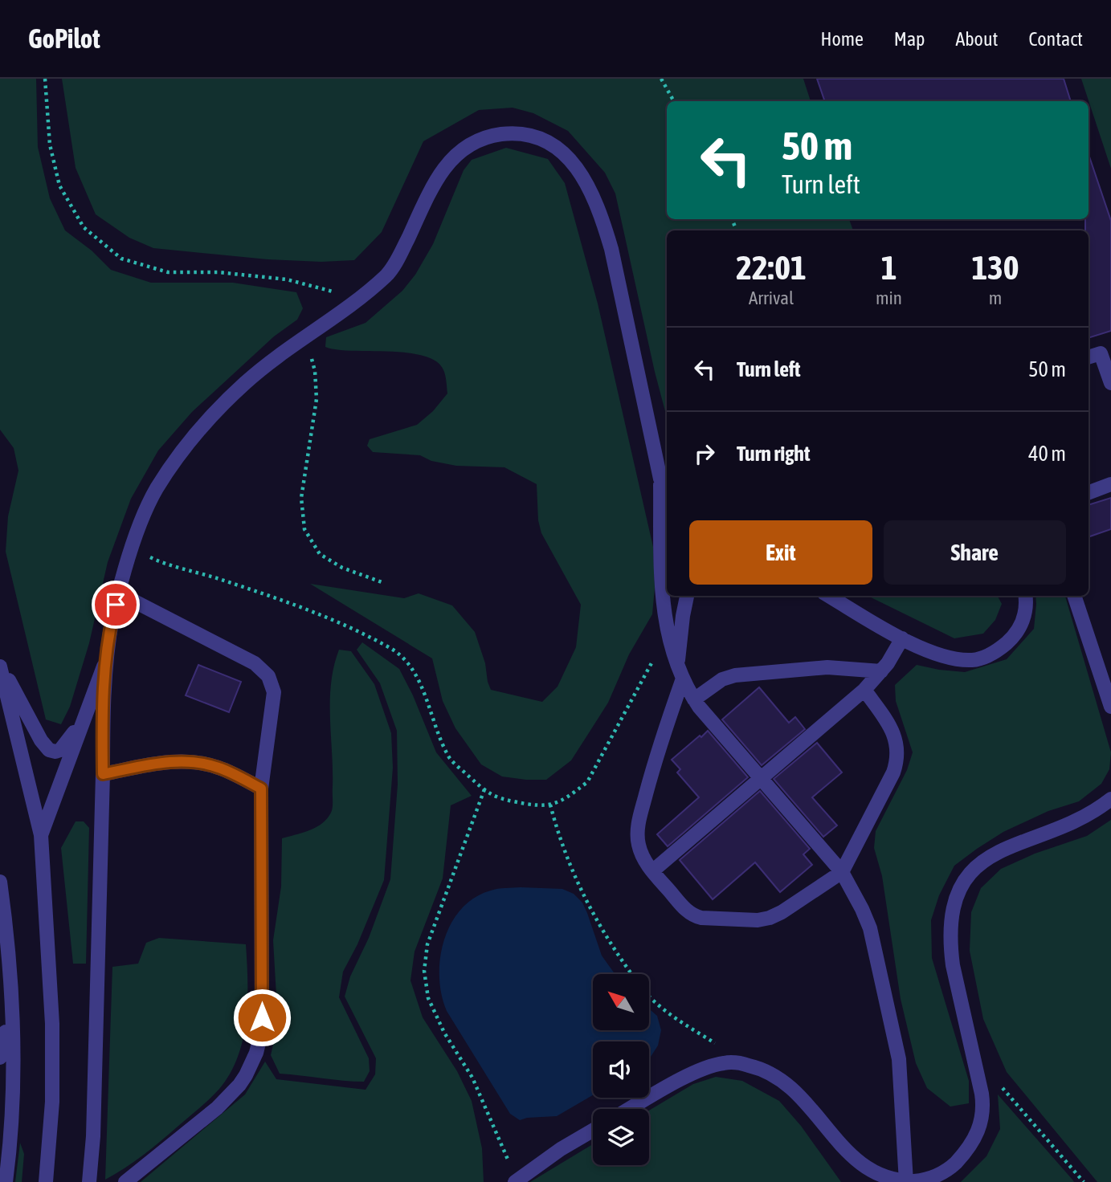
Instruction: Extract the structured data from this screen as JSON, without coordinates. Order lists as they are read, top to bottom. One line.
{"north":"top left","page":{"header":"GoPilot","nav":["Home","Map","About","Contact"],"turn":["50 m","Turn left"],"eta":["22:01","Arrival","1","min","130","m"],"list":[{"name":"Turn left","value":"50 m"},{"name":"Turn right","value":"40 m"}],"buttons":["Exit","Share"]}}
